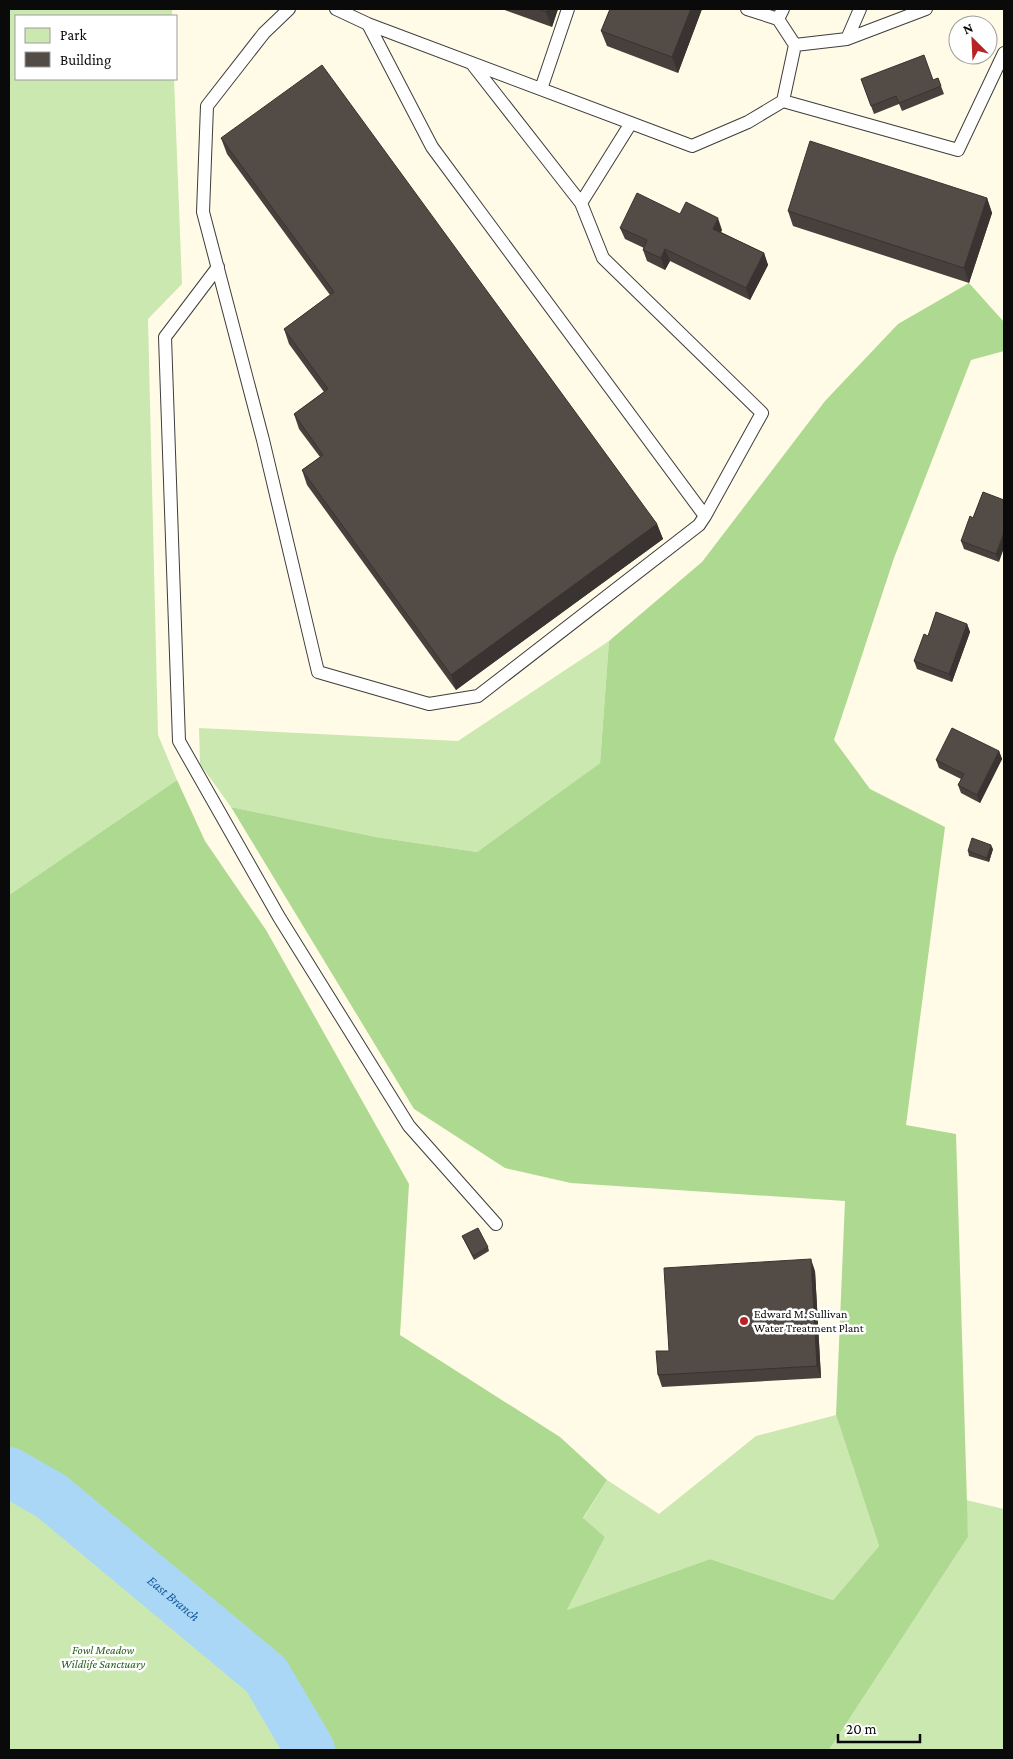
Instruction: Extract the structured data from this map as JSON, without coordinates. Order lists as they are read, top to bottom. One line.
{"water":["East Branch"],"parks":["Fowl Meadow Wildlife Sanctuary"],"places":["Edward M. Sullivan Water Treatment Plant"],"legend":["Park","Building"],"scale_bar":"20 m","north":"top left"}
